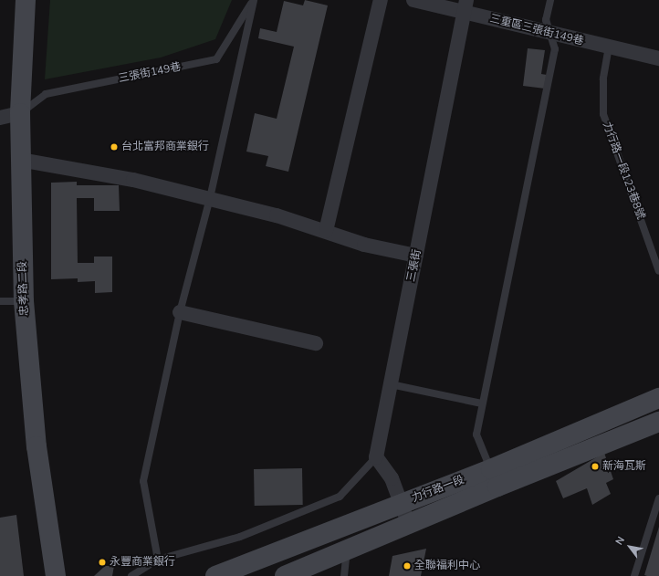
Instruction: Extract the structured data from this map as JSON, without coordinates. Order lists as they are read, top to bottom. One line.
{"streets":{"street":["三重區三張街149巷","三張街","忠孝路二段","力行路一段"],"lane":["三張街149巷","力行路一段123巷8號"]},"crossings":[["三重區三張街149巷","力行路一段123巷8號"],["三重區三張街149巷","三張街"],["三張街149巷","忠孝路二段"]],"places":["台北富邦商業銀行","新海瓦斯","永豐商業銀行","全聯福利中心"],"north":"top left"}
